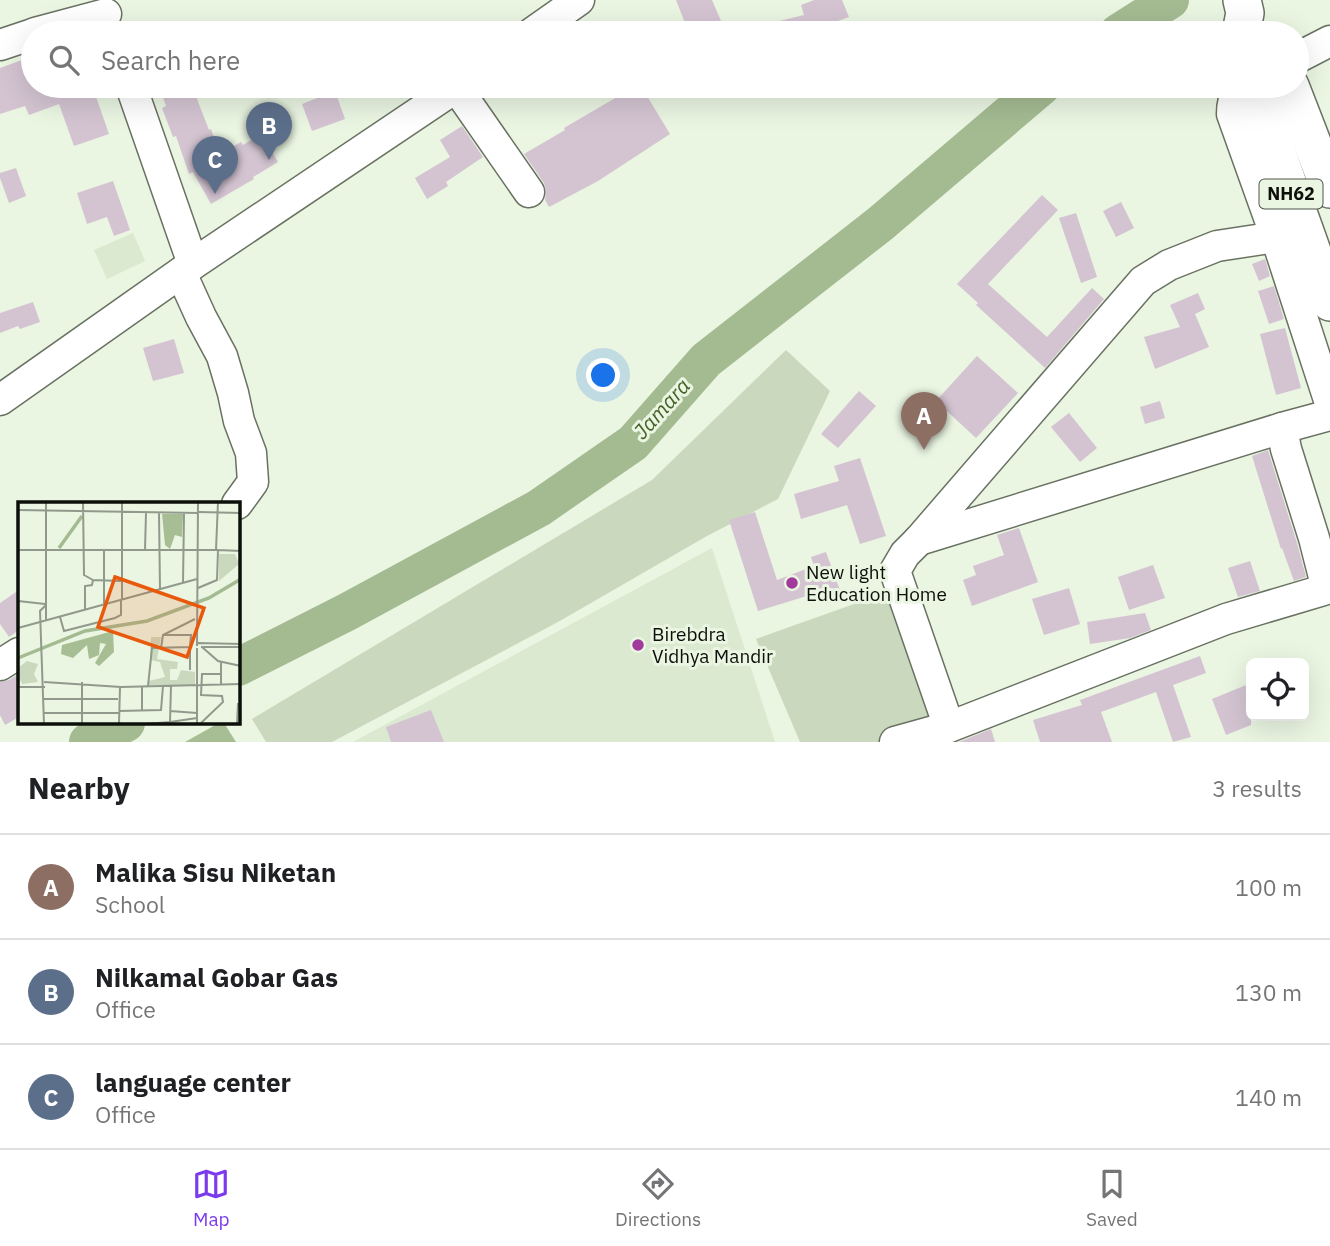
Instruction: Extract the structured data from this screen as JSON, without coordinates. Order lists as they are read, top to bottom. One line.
{"streets":{"main road":["NH62"]},"water":["Jamara"],"places":["New light Education Home","Birebdra Vidhya Mandir"],"page":{"search":"Search here","pins":["B","C","A"],"heading":["Nearby","3 results"],"list":[{"mark":"A","name":"Malika Sisu Niketan","note":"School","value":"100 m"},{"mark":"B","name":"Nilkamal Gobar Gas","note":"Office","value":"130 m"},{"mark":"C","name":"language center","note":"Office","value":"140 m"}],"nav":["Map","Directions","Saved"]}}
